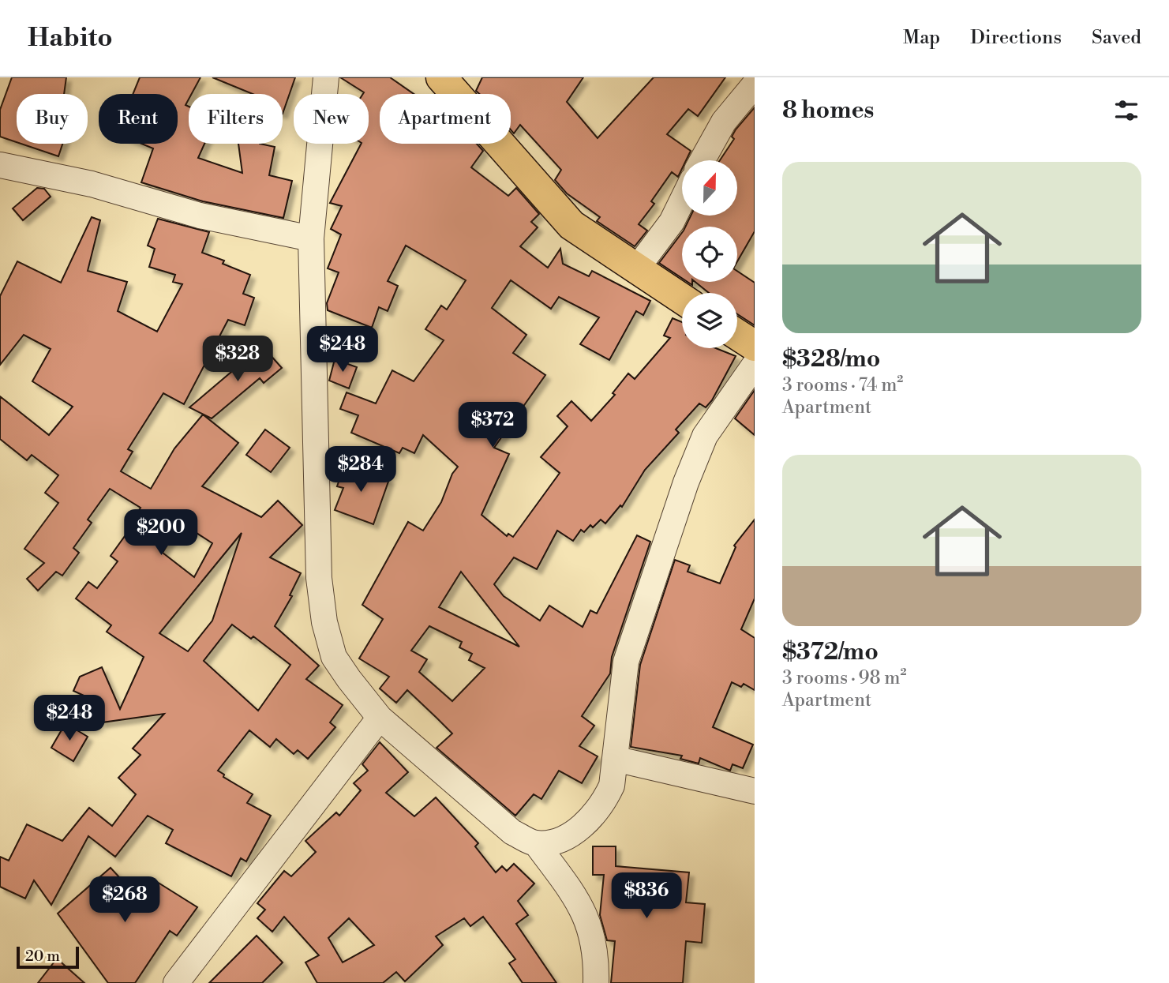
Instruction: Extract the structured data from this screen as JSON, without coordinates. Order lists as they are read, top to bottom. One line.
{"scale_bar":"20 m","north":"top","page":{"header":"Habito","nav":["Map","Directions","Saved"],"heading":"8 homes","chip":["Buy","Rent","Filters","New","Apartment"],"list":[{"name":"$328/mo","note":"3 rooms · 74 m² · Apartment"},{"name":"$372/mo","note":"3 rooms · 98 m² · Apartment"}],"price":["$248","$328","$372","$284","$200","$248","$836","$268"],"scale":"20 m"}}
